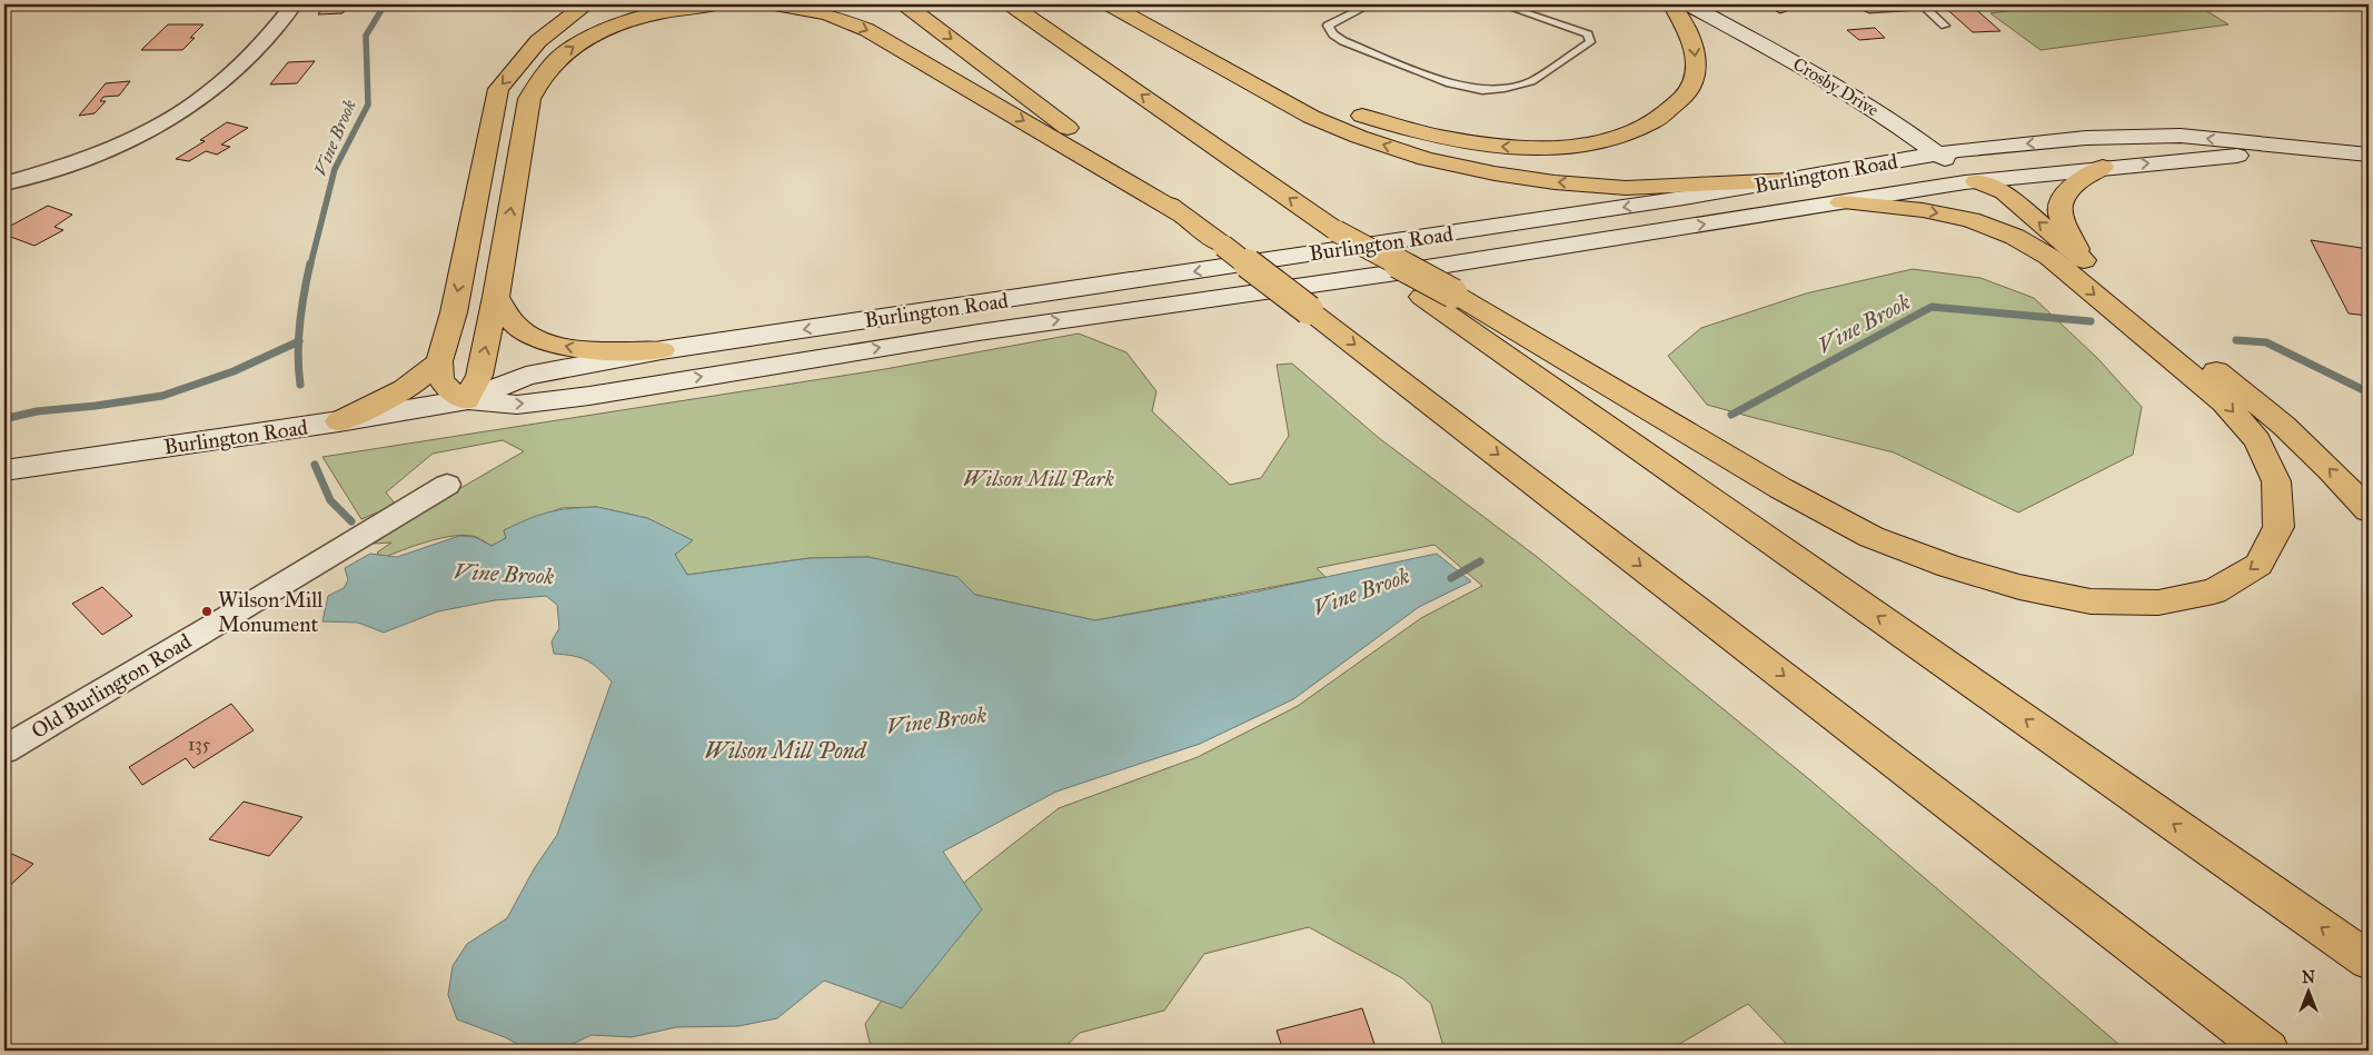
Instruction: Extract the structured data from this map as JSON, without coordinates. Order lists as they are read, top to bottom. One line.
{"streets":{"main road":["Crosby Drive","Burlington Road"],"street":["Old Burlington Road"]},"crossings":[["Crosby Drive","Burlington Road"]],"water":["Vine Brook","Wilson Mill Pond"],"parks":["Wilson Mill Park"],"places":["Wilson Mill Monument"],"house_numbers":["135"],"north":"top"}
